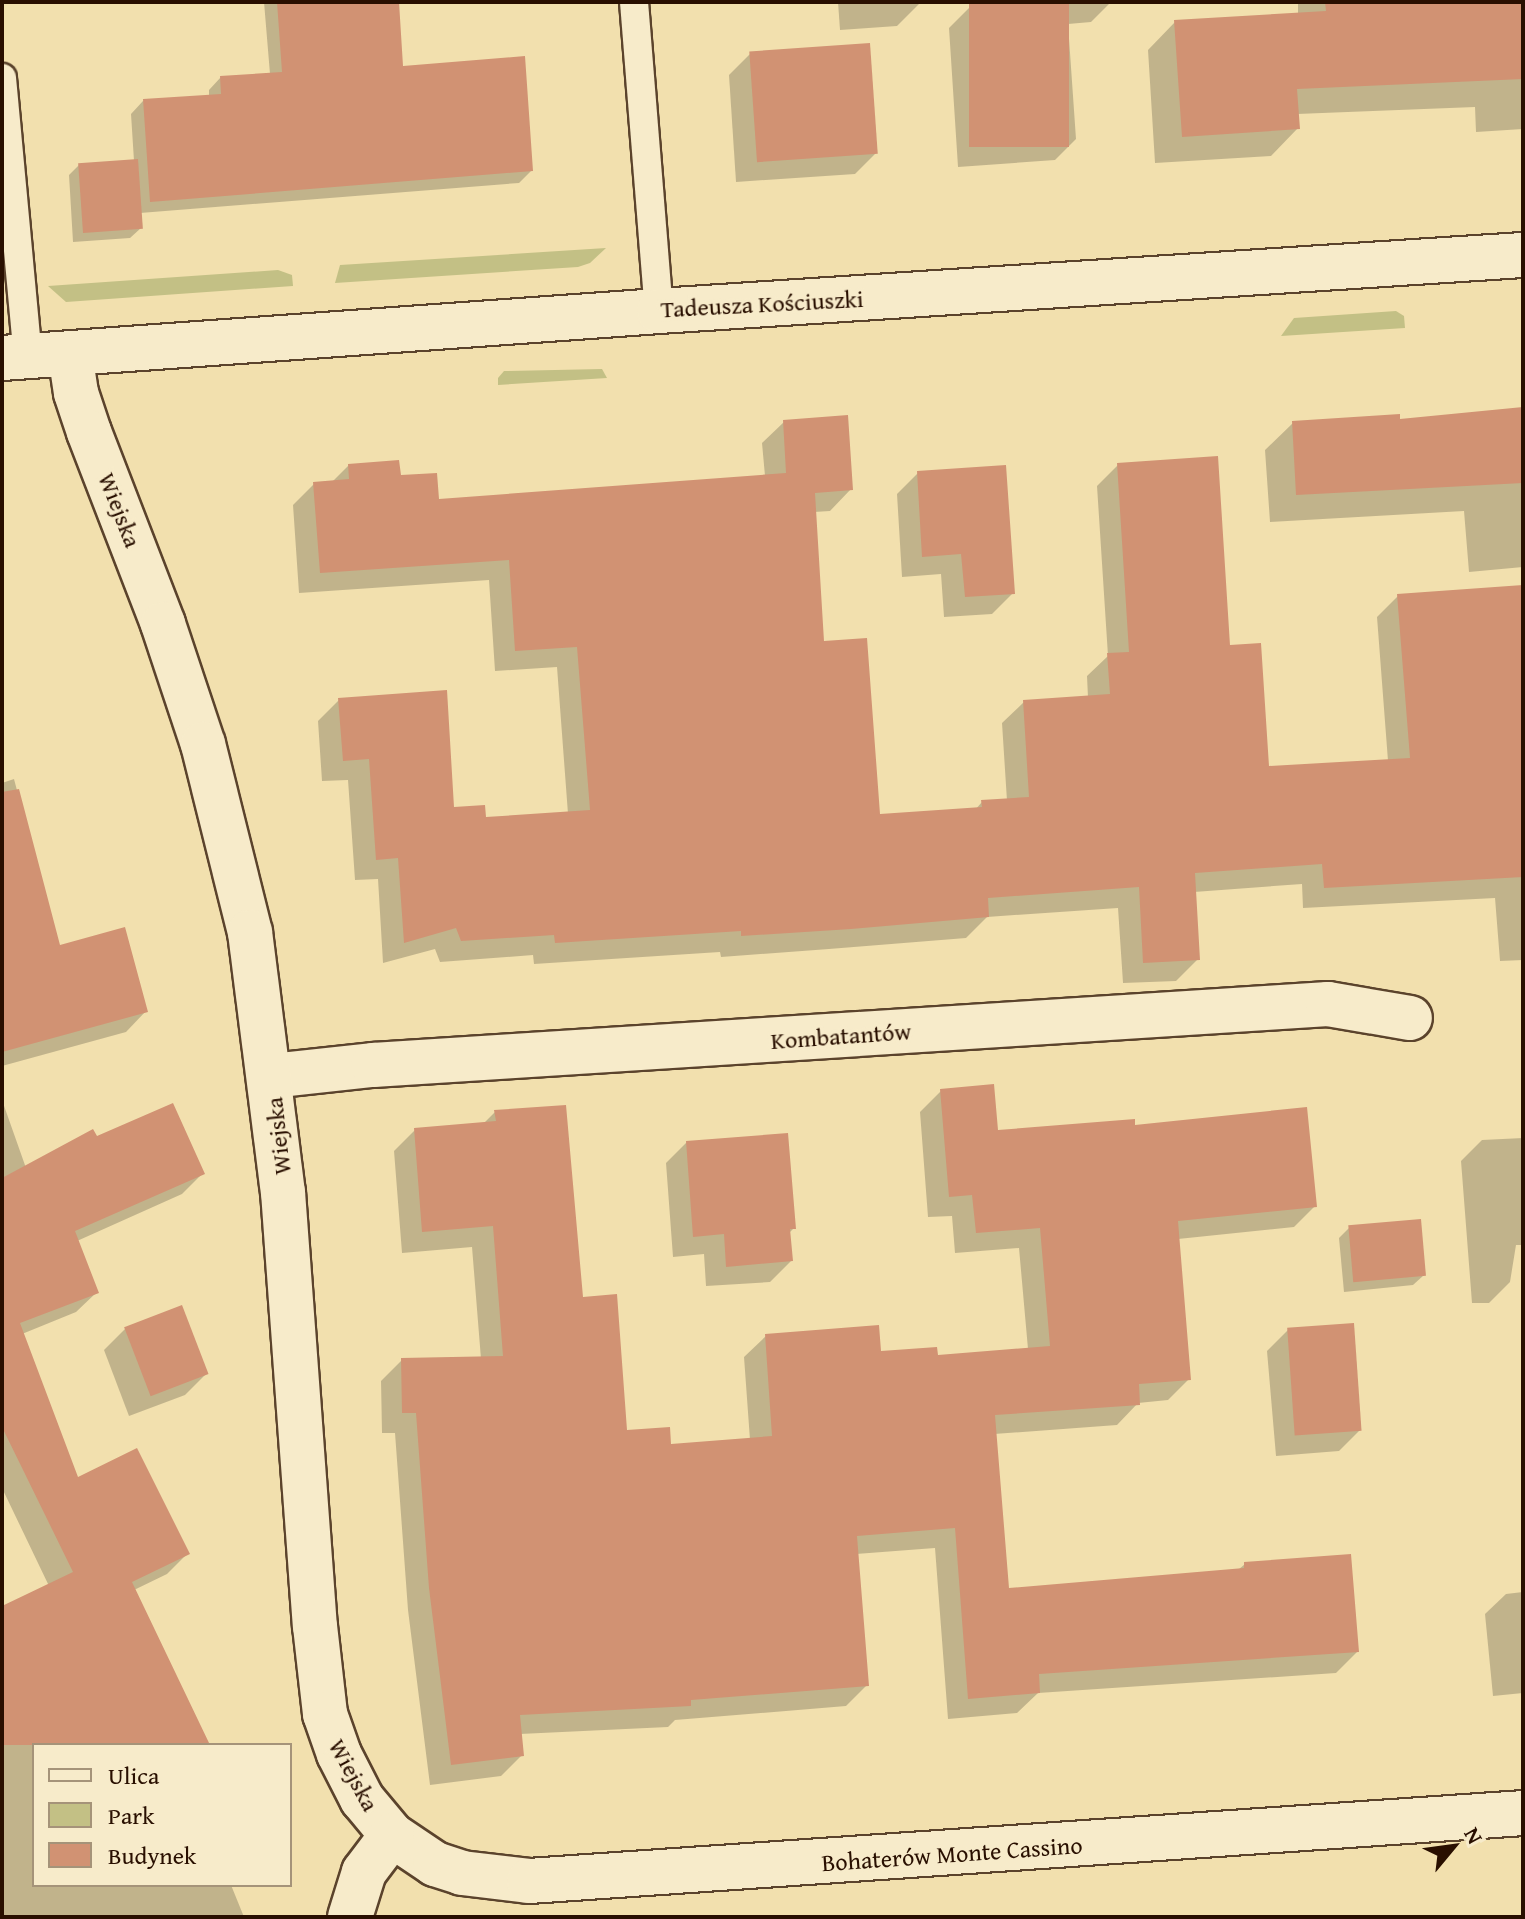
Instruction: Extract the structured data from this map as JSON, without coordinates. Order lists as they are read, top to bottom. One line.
{"streets":{"street":["Tadeusza Kościuszki","Wiejska","Kombatantów","Bohaterów Monte Cassino"]},"crossings":[["Tadeusza Kościuszki","Wiejska"],["Wiejska","Kombatantów"],["Wiejska","Bohaterów Monte Cassino"]],"legend":["Ulica","Park","Budynek"],"north":"top right"}
